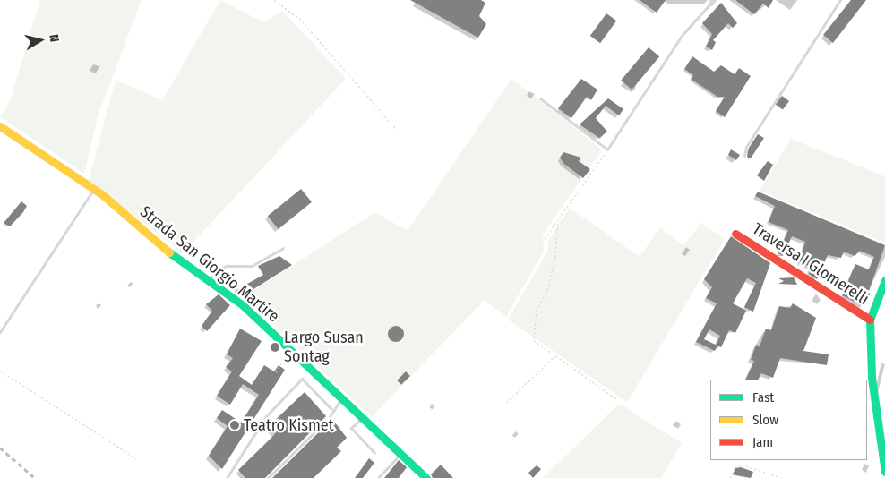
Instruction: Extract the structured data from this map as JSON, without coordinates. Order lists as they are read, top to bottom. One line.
{"streets":{"street":["Strada San Giorgio Martire","Traversa I Glomerelli"]},"places":["Largo Susan Sontag","Teatro Kismet"],"legend":["Fast","Slow","Jam"],"north":"right"}
